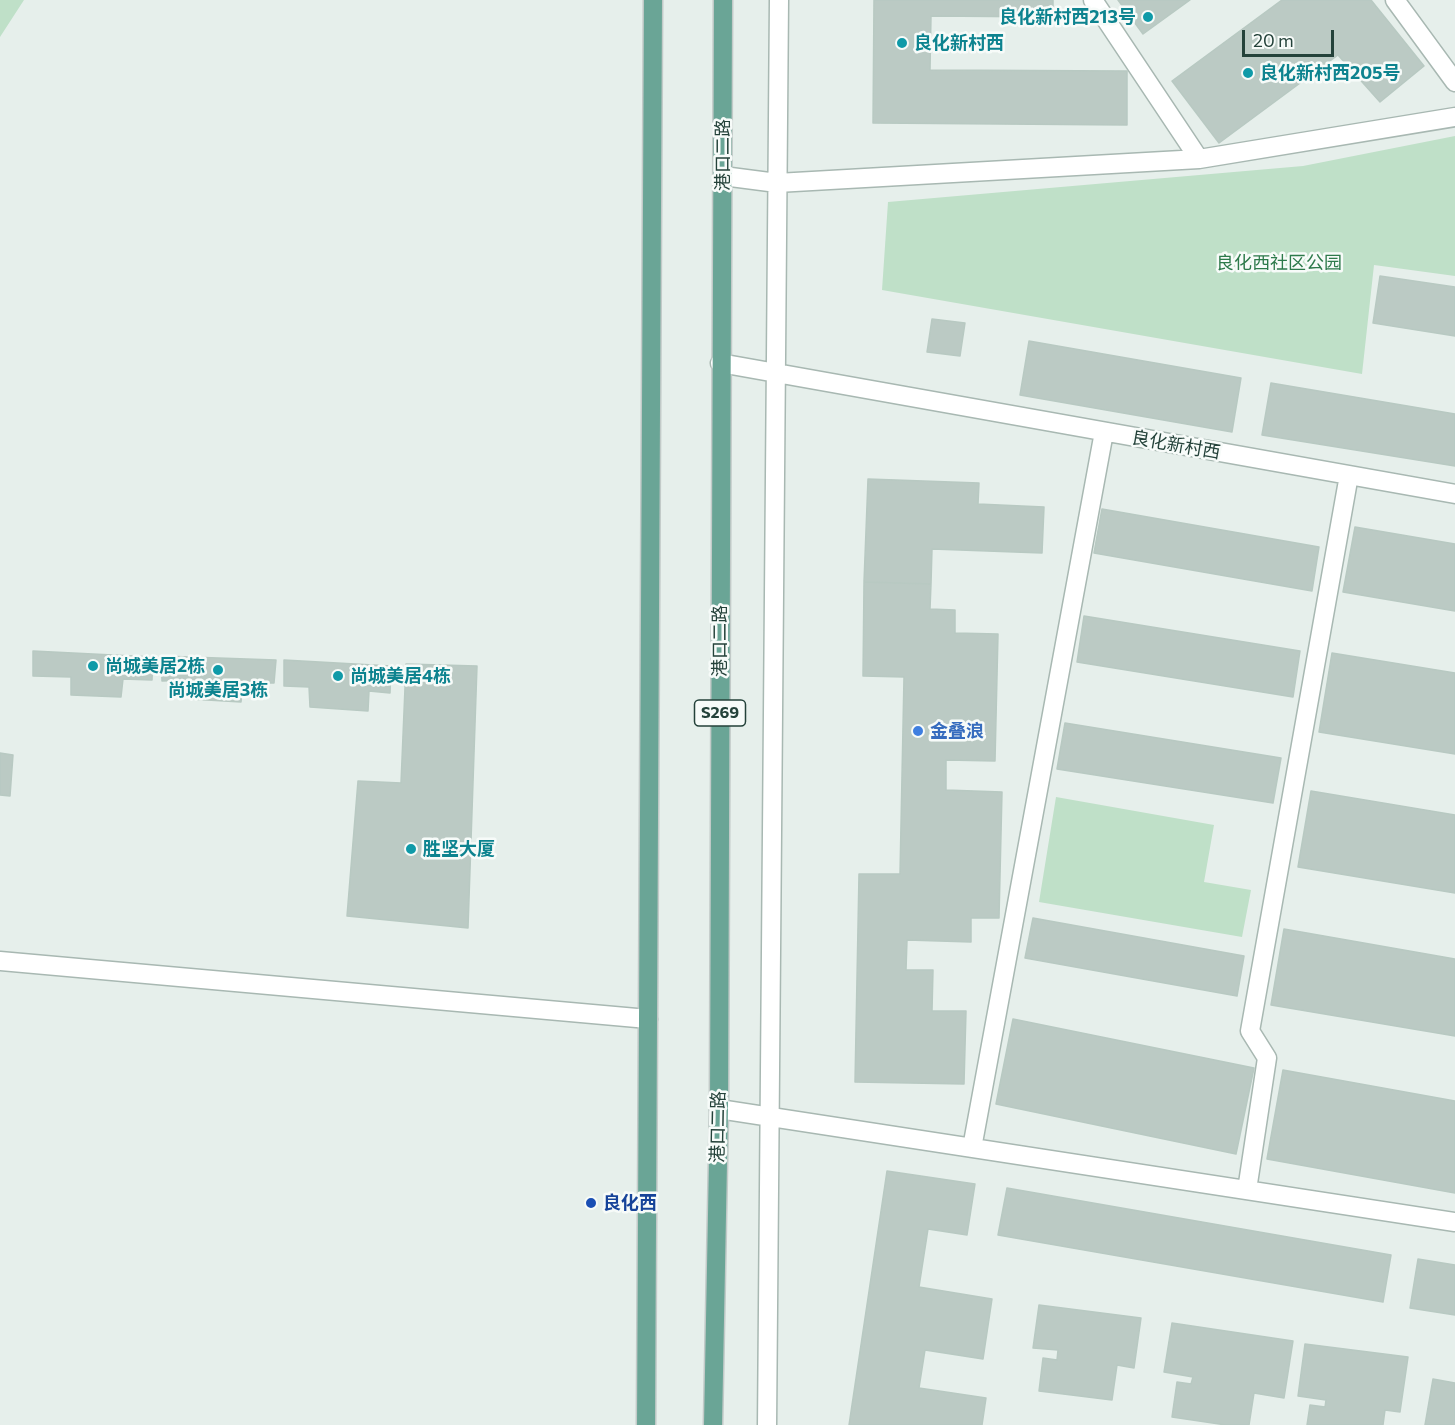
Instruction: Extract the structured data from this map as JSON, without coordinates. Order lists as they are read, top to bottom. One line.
{"streets":{"main road":["港口二路","S269"],"street":["良化新村西"]},"crossings":[["港口二路","良化新村西"]],"parks":["良化西社区公园"],"places":["良化新村西213号","良化新村西","良化新村西205号","尚城美居2栋","尚城美居3栋","尚城美居4栋","金叠浪","胜坚大厦","良化西"],"scale_bar":"20 m"}
